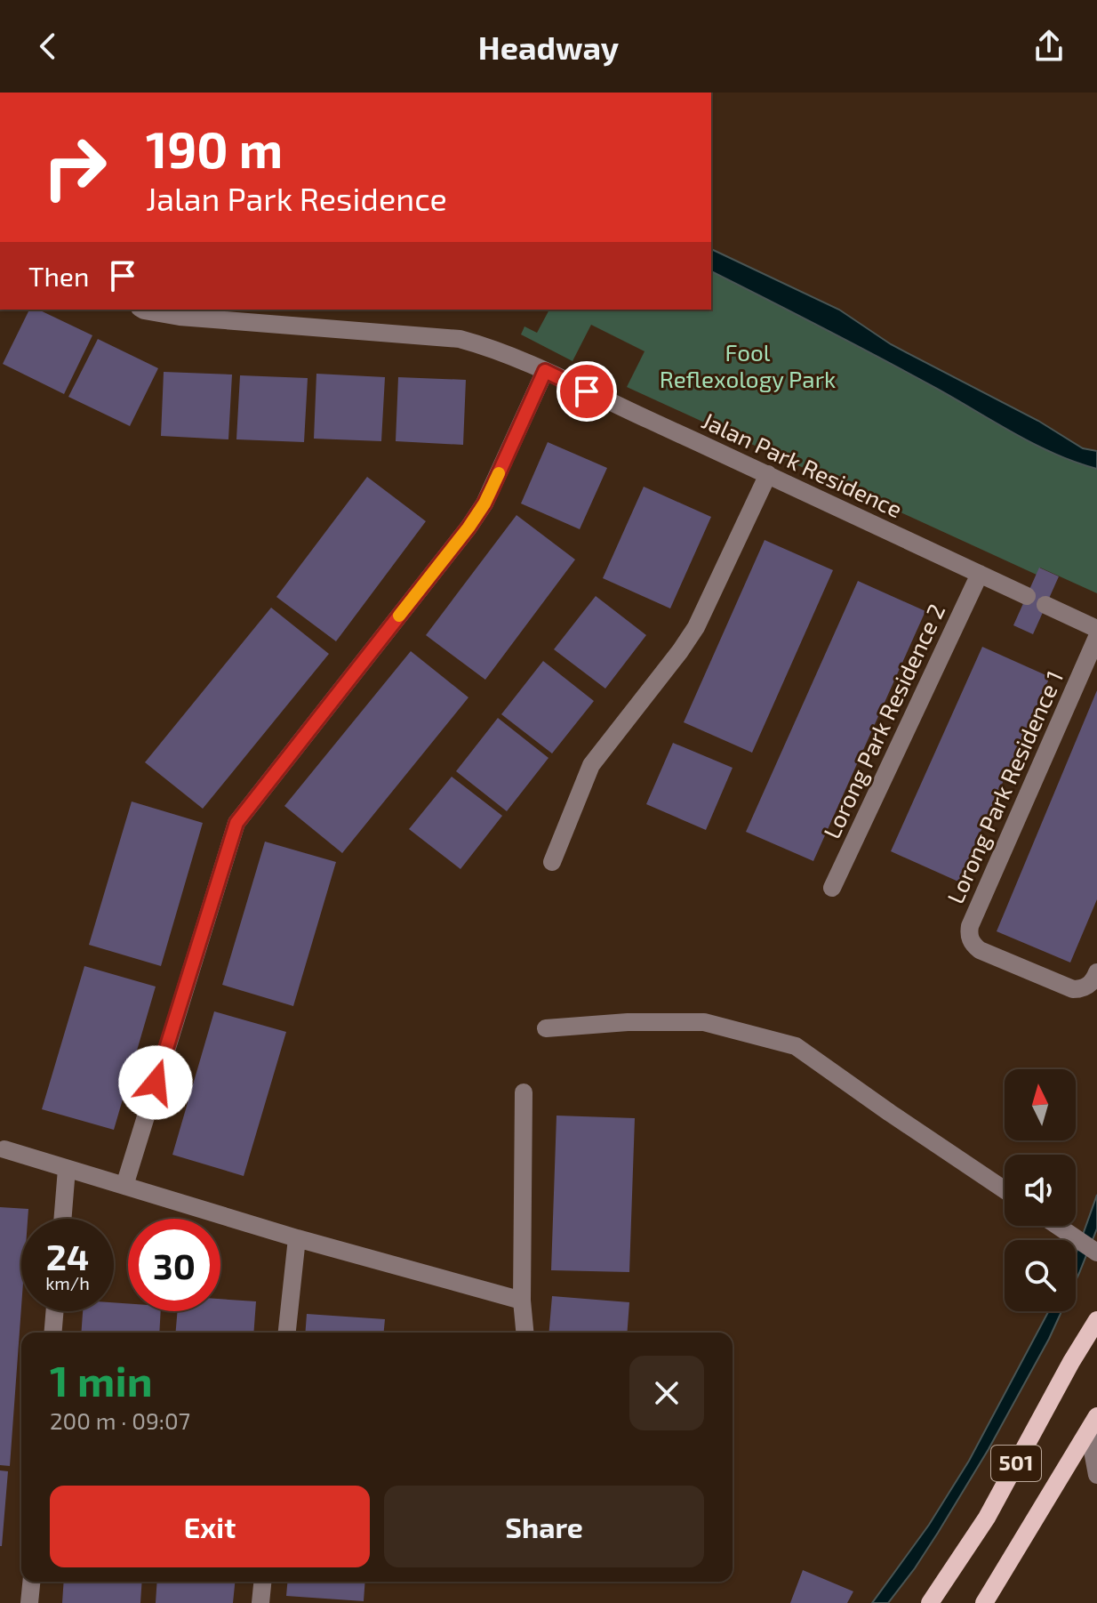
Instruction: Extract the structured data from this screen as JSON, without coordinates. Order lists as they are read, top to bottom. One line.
{"streets":{"main road":["501"],"street":["Jalan Park Residence","Lorong Park Residence 2","Lorong Park Residence 1"]},"crossings":[["Jalan Park Residence","Lorong Park Residence 2"]],"parks":["Fool Reflexology Park"],"north":"top","page":{"header":"Headway","turn":["190 m","Jalan Park Residence"],"then":"Then","speed":"24 km/h","limit":"30","heading":["1 min","200 m · 09:07"],"buttons":["Exit","Share"]}}
